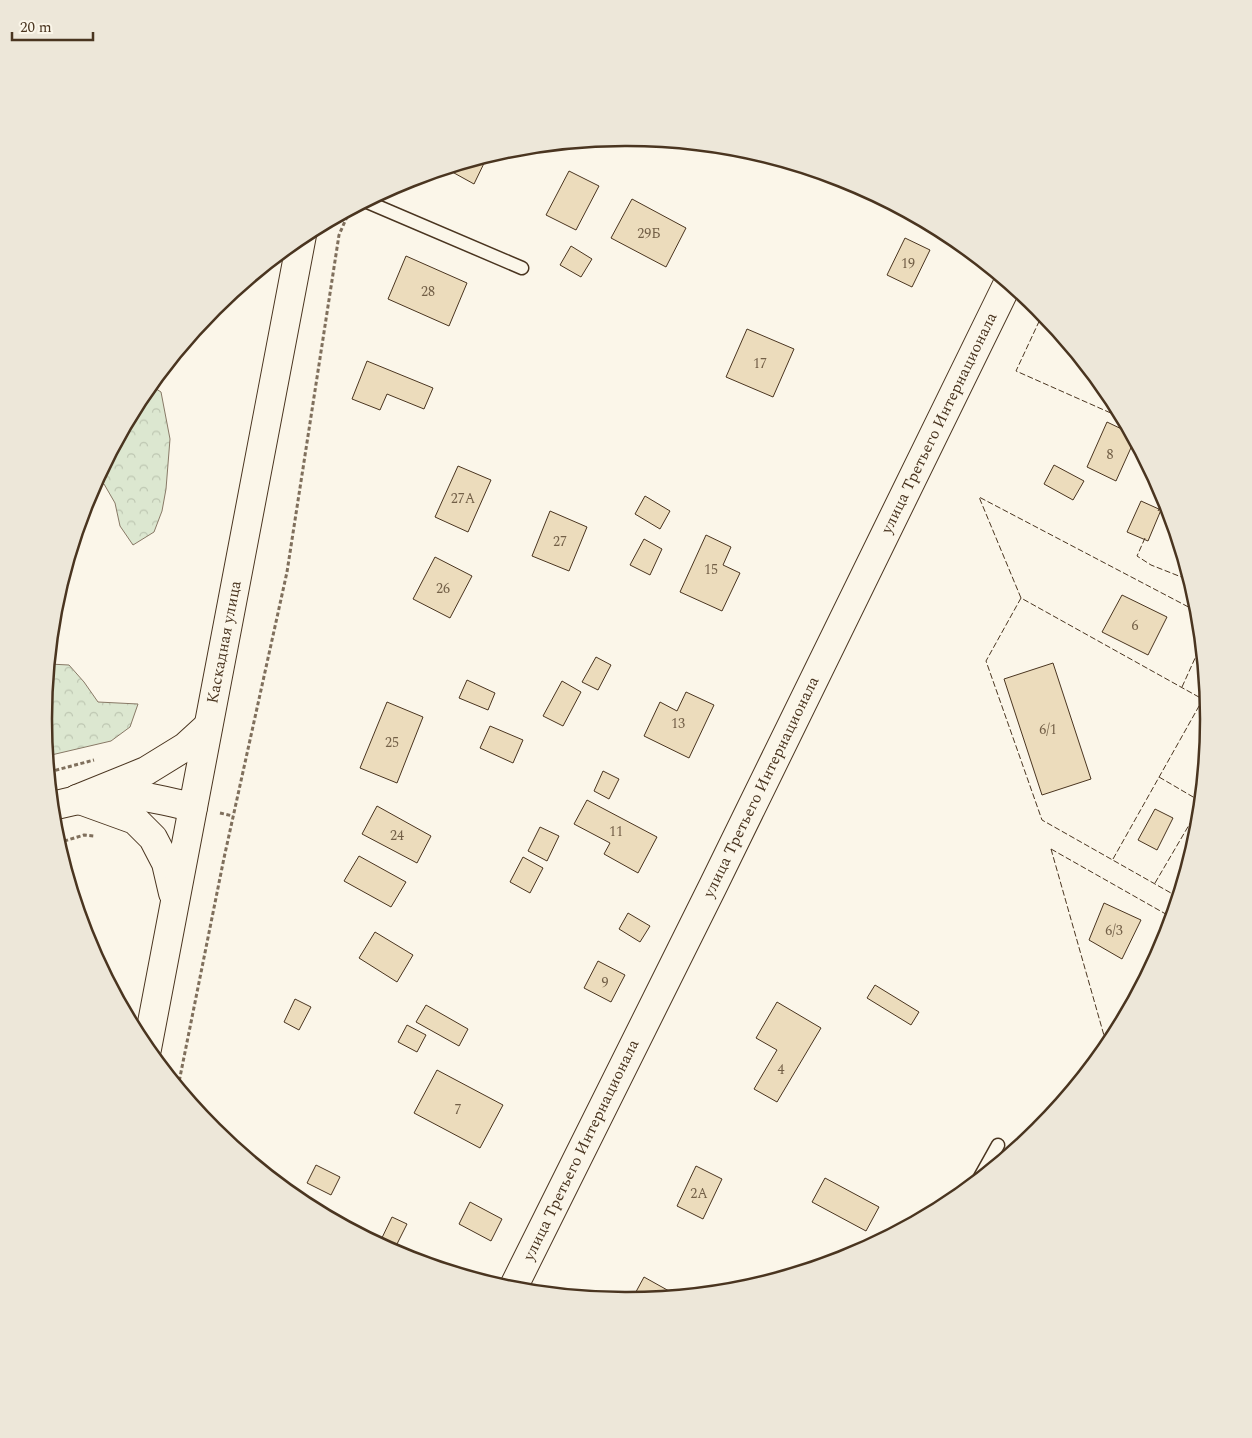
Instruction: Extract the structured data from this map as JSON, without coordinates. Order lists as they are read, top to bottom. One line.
{"streets":{"street":["улица Третьего Интернационала","Каскадная улица"]},"house_numbers":["29Б","19","28","17","8","27А","27","15","26","6","13","6/1","25","11","24","6/3","9","4","7","2А"],"scale_bar":"20 m"}
